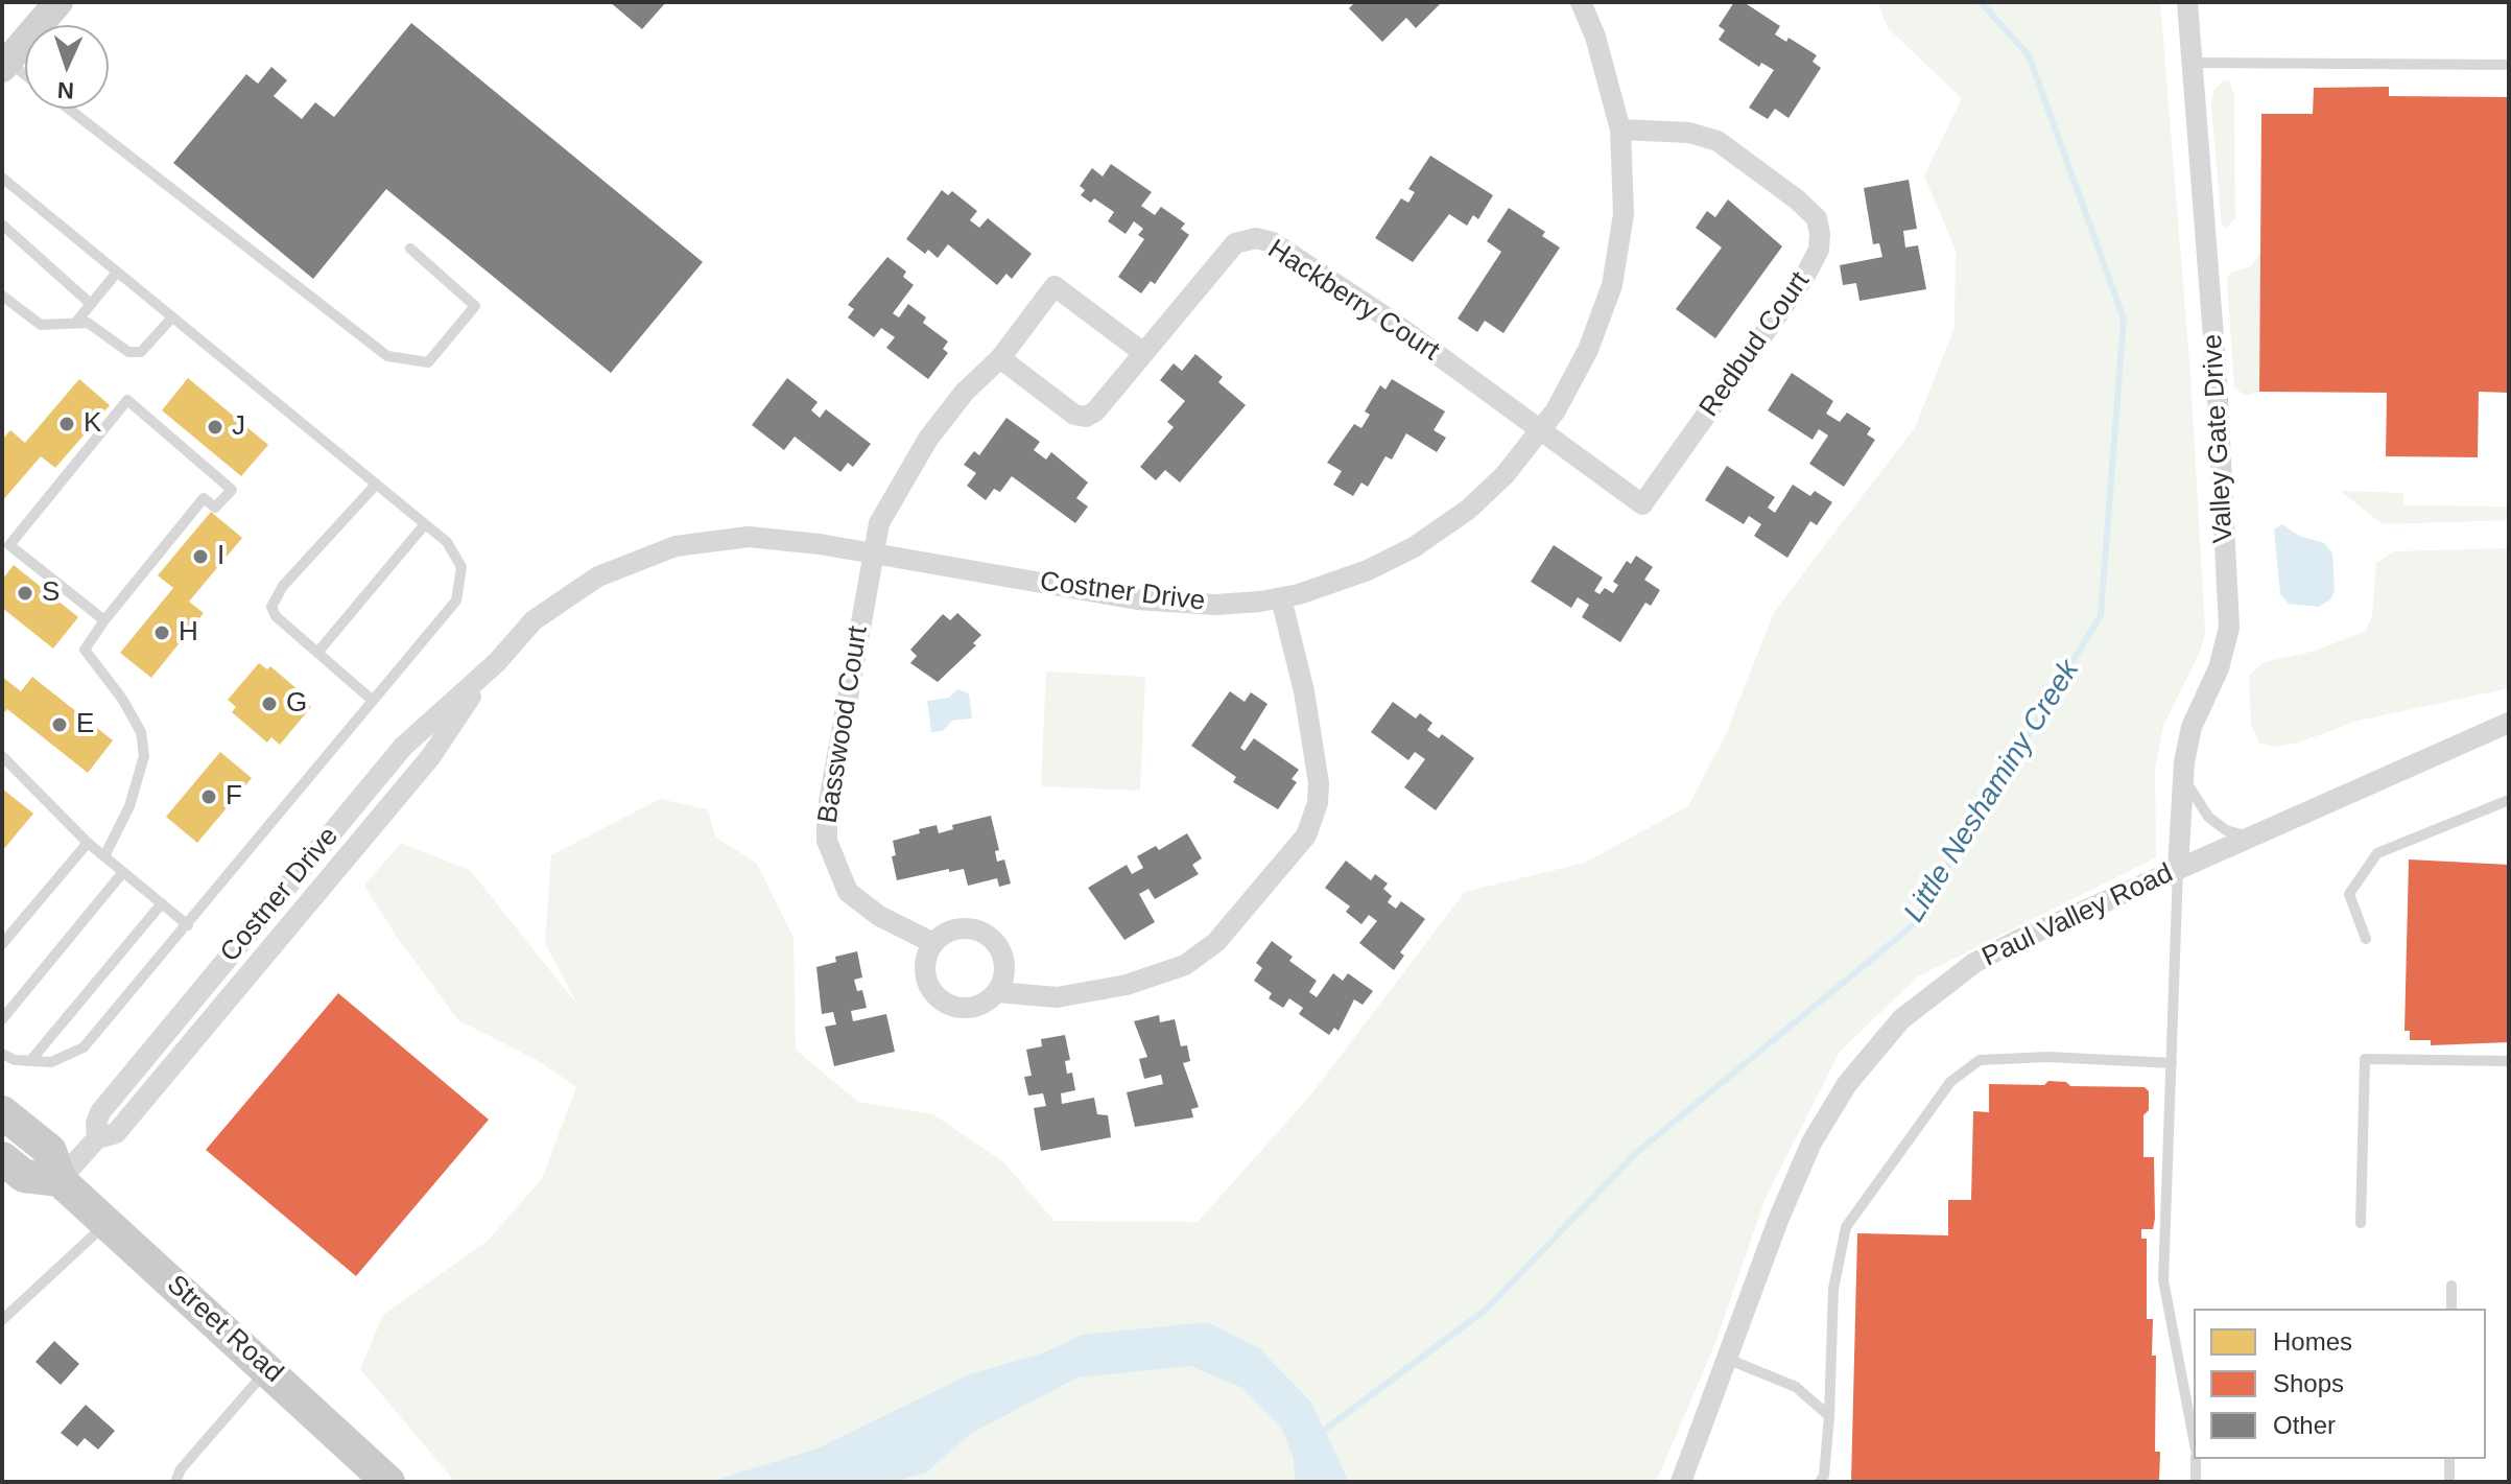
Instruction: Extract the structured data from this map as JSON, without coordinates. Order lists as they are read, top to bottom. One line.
{"streets":{"main road":["Street Road"],"street":["Hackberry Court","Redbud Court","Valley Gate Drive","Costner Drive","Basswood Court","Paul Valley Road"]},"crossings":[["Hackberry Court","Redbud Court"],["Hackberry Court","Costner Drive"],["Hackberry Court","Basswood Court"],["Redbud Court","Costner Drive"],["Valley Gate Drive","Paul Valley Road"],["Costner Drive","Basswood Court"],["Costner Drive","Street Road"]],"water":["Little Neshaminy Creek"],"places":["K","J","I","S","H","G","E","F"],"legend":["Homes","Shops","Other"],"north":"bottom"}
